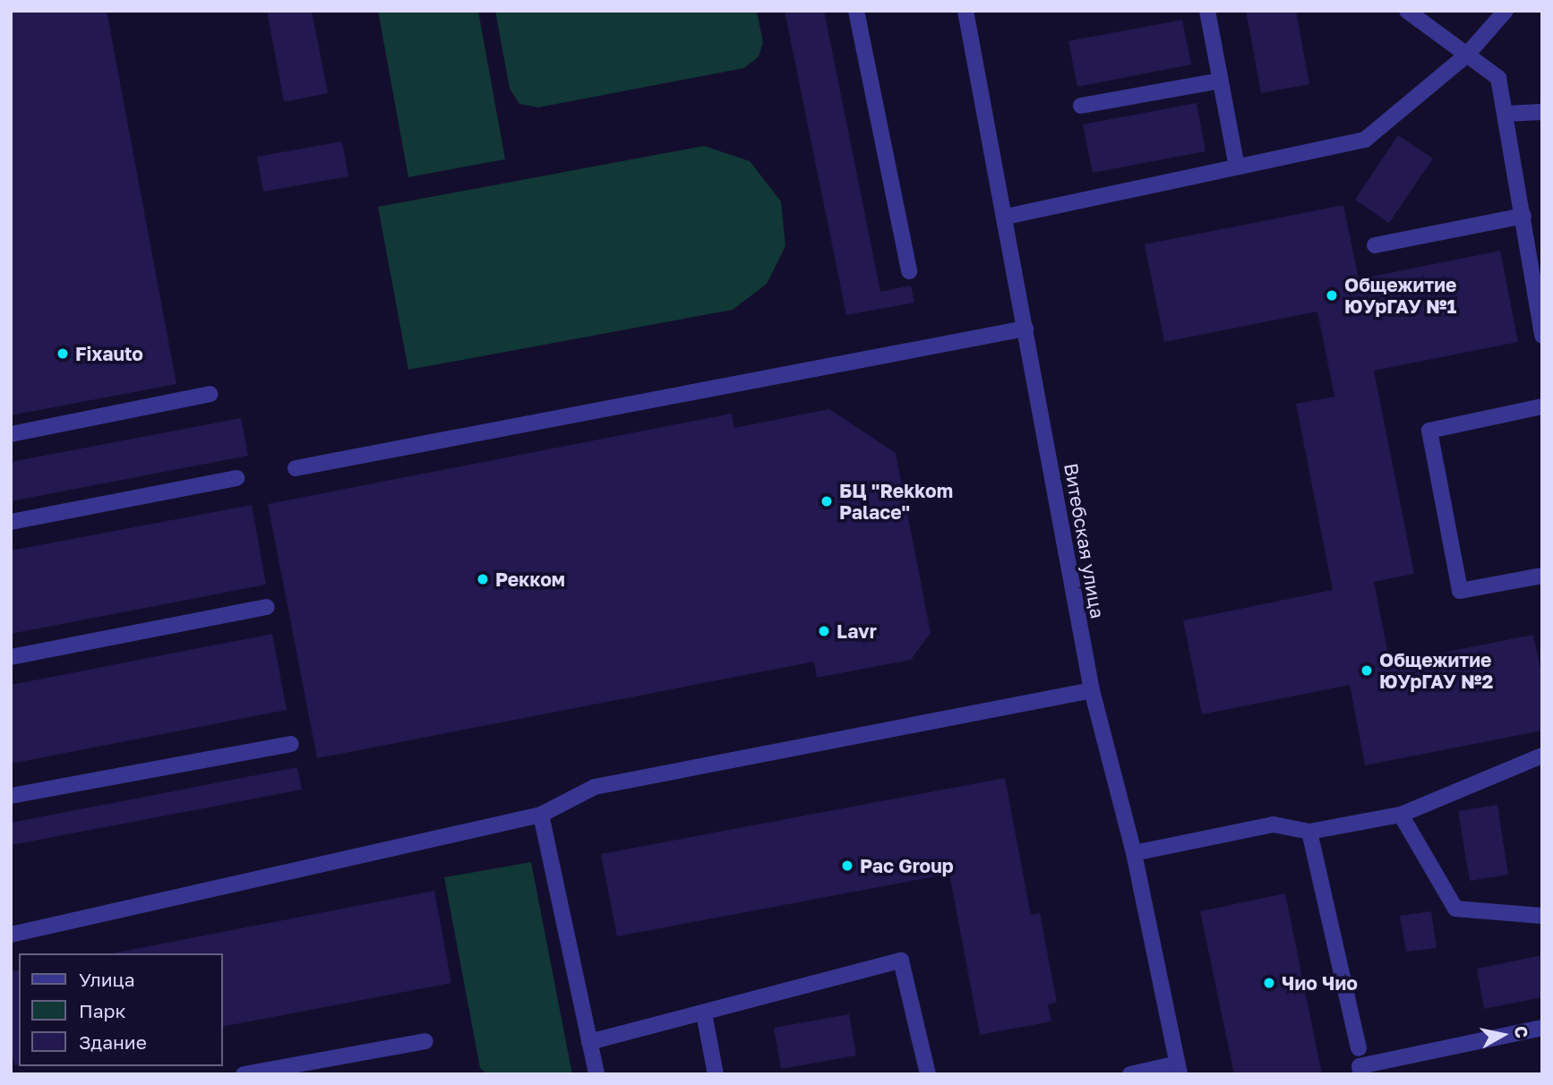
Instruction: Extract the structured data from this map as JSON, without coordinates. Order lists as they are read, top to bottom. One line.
{"streets":{"street":["Витебская улица"]},"places":["Общежитие ЮУрГАУ №1","Fixauto","БЦ \"Rekkom Palace\"","Рекком","Lavr","Общежитие ЮУрГАУ №2","Pac Group","Чио Чио"],"legend":["Улица","Парк","Здание"],"north":"right"}
